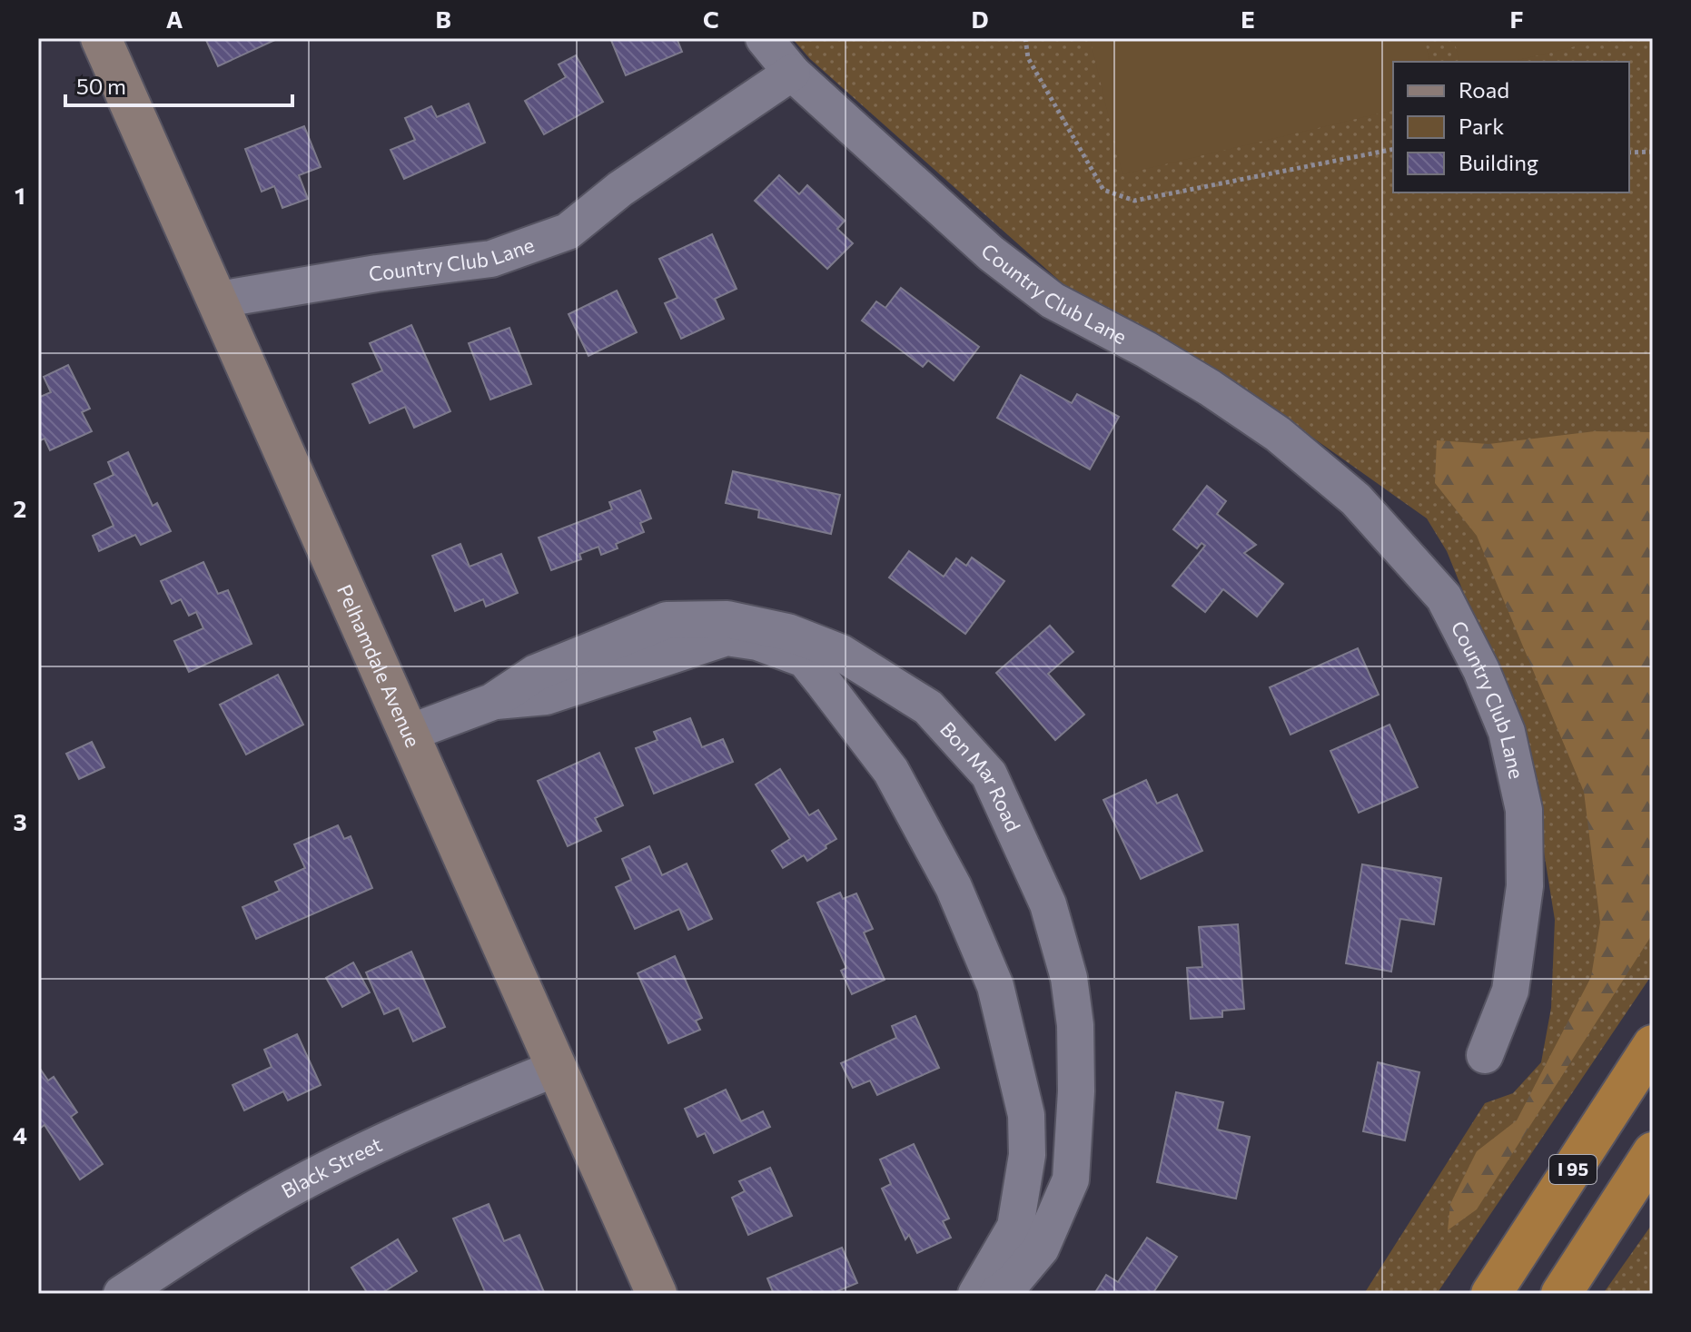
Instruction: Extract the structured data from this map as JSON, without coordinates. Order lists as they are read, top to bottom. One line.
{"streets":{"highway":["I 95"],"street":["Country Club Lane","Pelhamdale Avenue","Bon Mar Road","Black Street"]},"crossings":[["Country Club Lane","Pelhamdale Avenue"],["Pelhamdale Avenue","Bon Mar Road"],["Pelhamdale Avenue","Black Street"]],"legend":["Road","Park","Building"],"scale_bar":"50 m","grid":{"columns":["A","B","C","D","E","F"],"rows":["1","2","3","4"]}}
